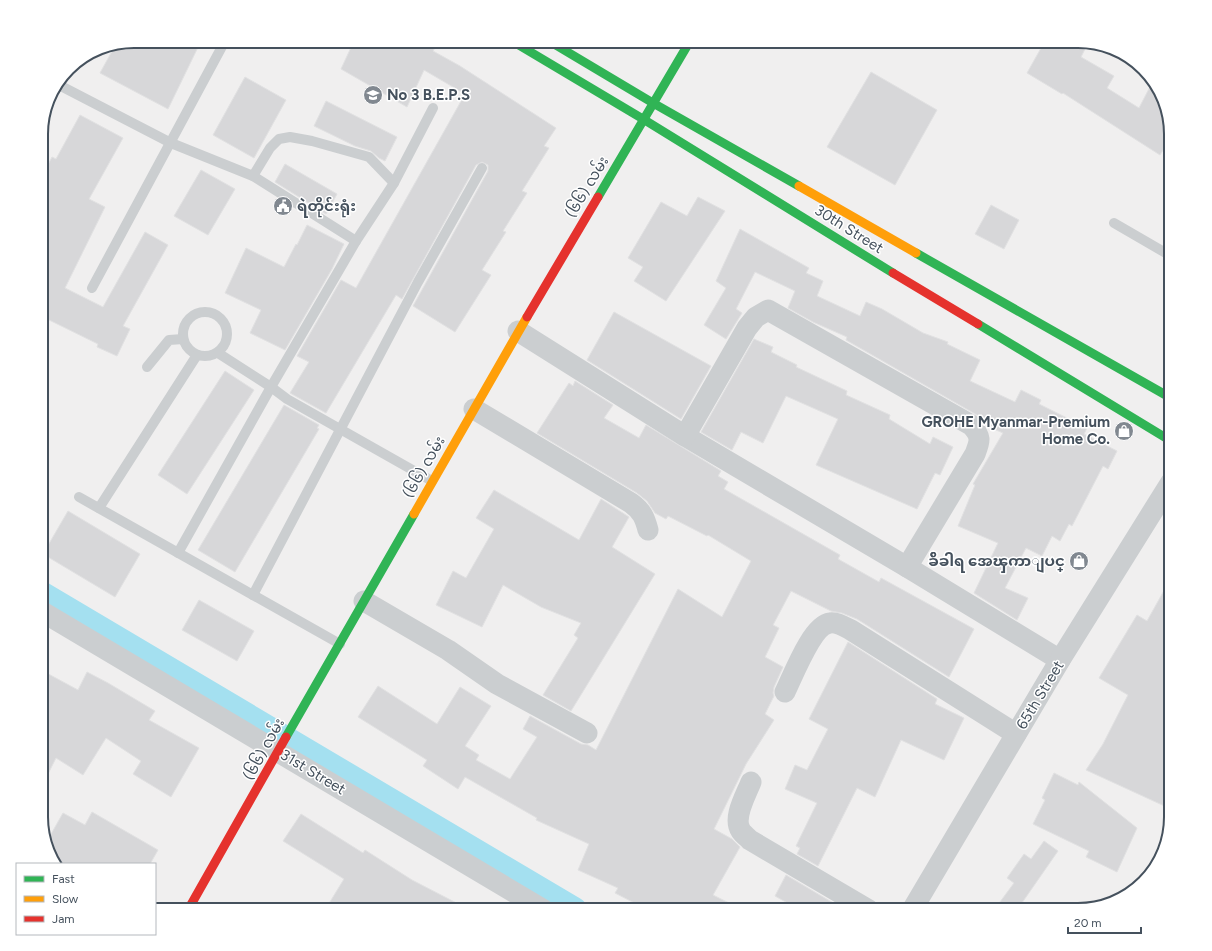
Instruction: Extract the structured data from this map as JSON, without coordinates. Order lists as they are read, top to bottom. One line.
{"streets":{"main road":["(၆၆) လမ်း","30th Street"],"street":["65th Street","31st Street"]},"crossings":[["(၆၆) လမ်း","30th Street"],["(၆၆) လမ်း","31st Street"]],"places":{"school or university":["No 3 B.E.P.S"],"public building":["ရဲတိုင်းရုံး"],"shop":["GROHE Myanmar-Premium Home Co.","ခ်ိခါရ အေၾကာျပင္"]},"legend":["Fast","Slow","Jam"],"scale_bar":"20 m"}
